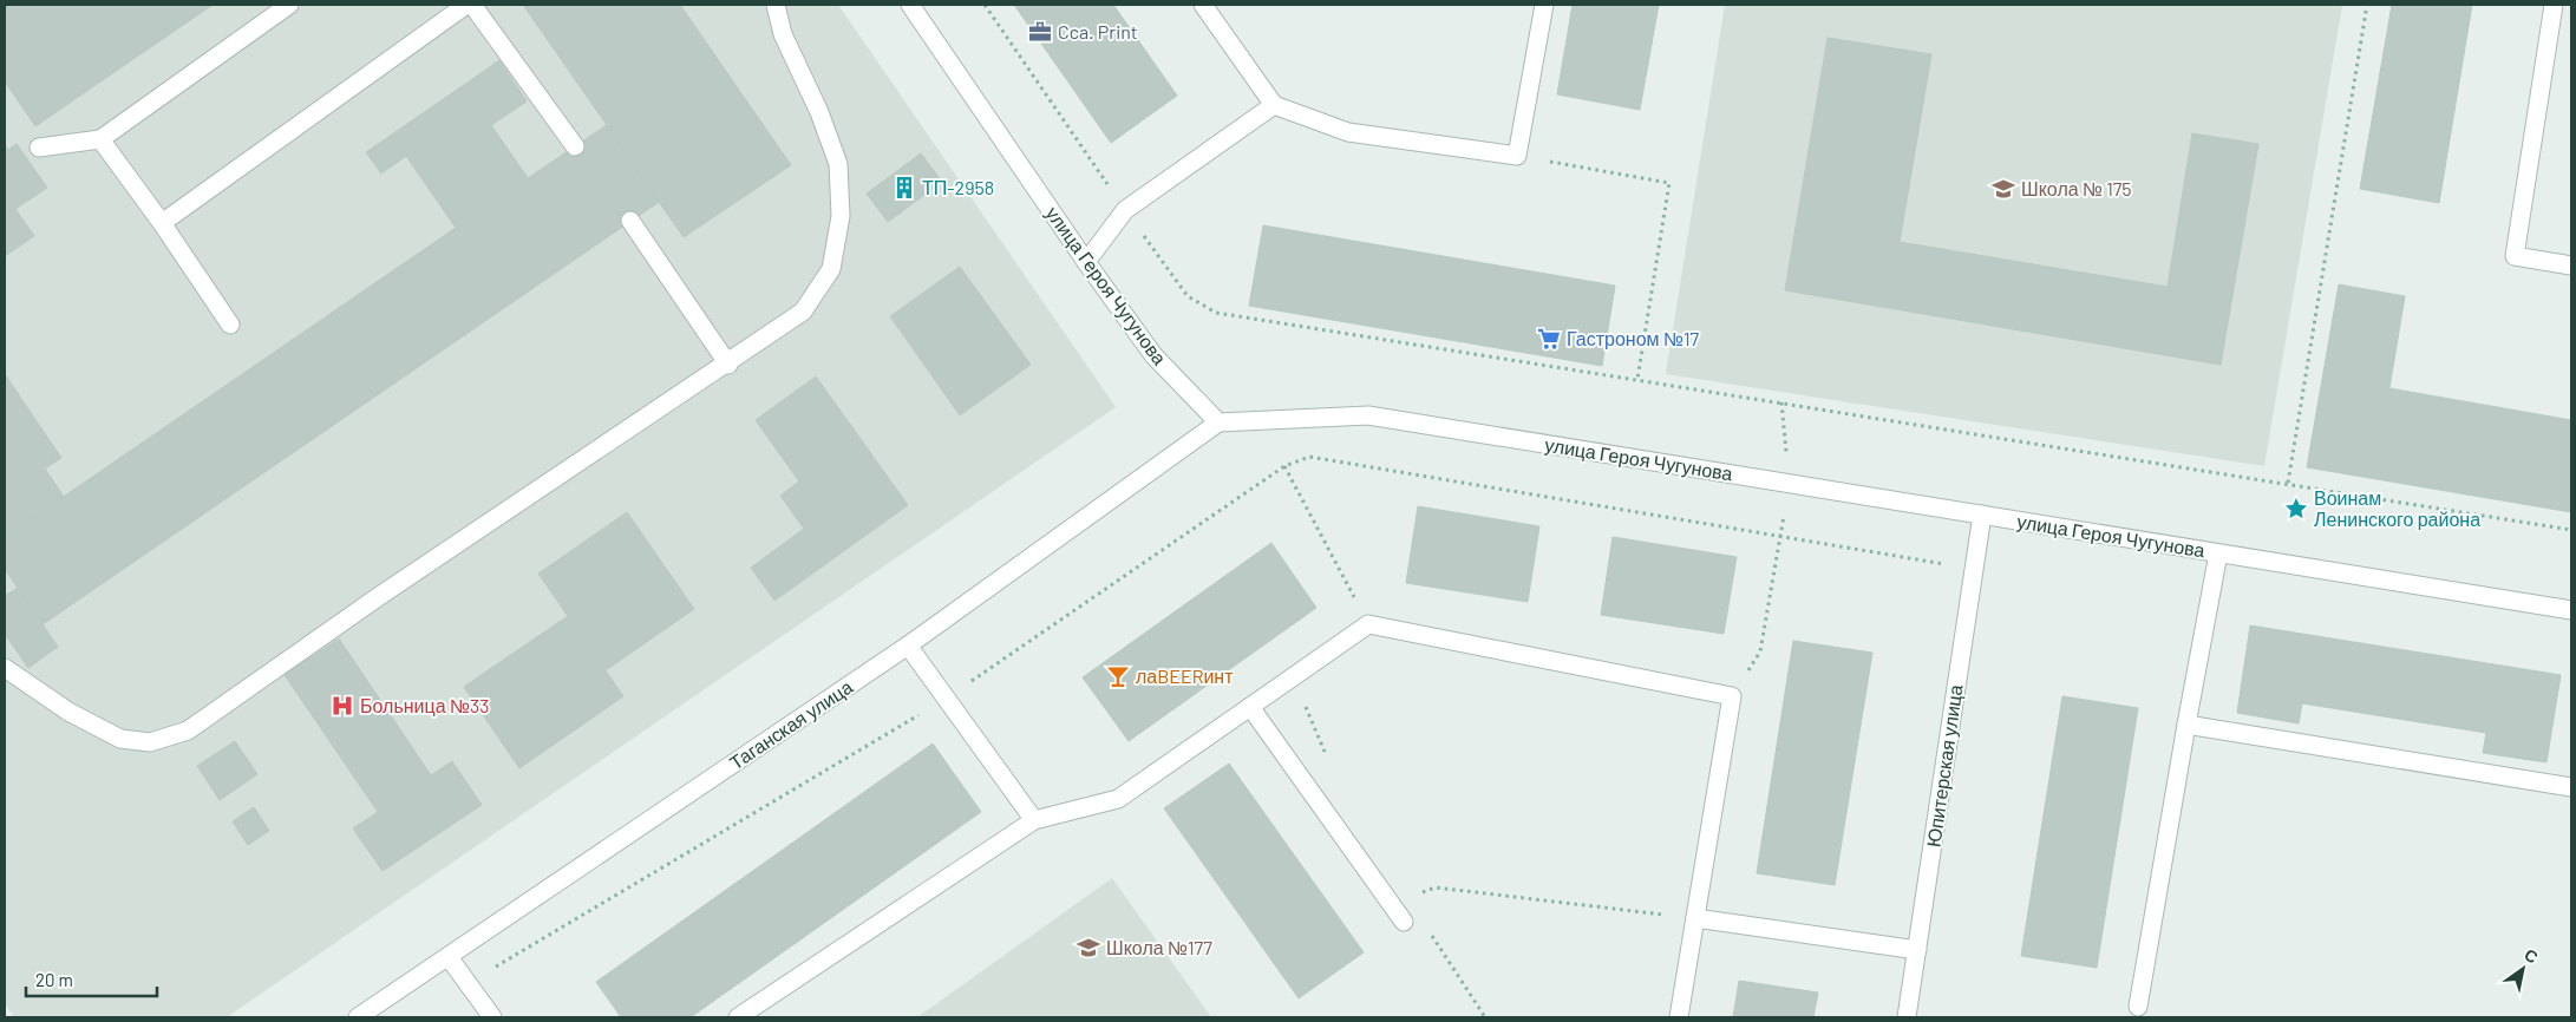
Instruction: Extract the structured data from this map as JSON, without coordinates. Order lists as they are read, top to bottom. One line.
{"streets":{"street":["улица Героя Чугунова","Таганская улица","Юпитерская улица"]},"crossings":[["улица Героя Чугунова","Таганская улица"],["улица Героя Чугунова","Юпитерская улица"]],"places":{"office":["Cca. Print"],"building":["ТП-2958"],"school or university":["Школа № 175","Школа №177"],"supermarket":["Гастроном №17"],"place":["Воинам Ленинского района"],"bar":["лаBEERинт"],"hospital":["Больница №33"]},"scale_bar":"20 m","north":"top right"}
